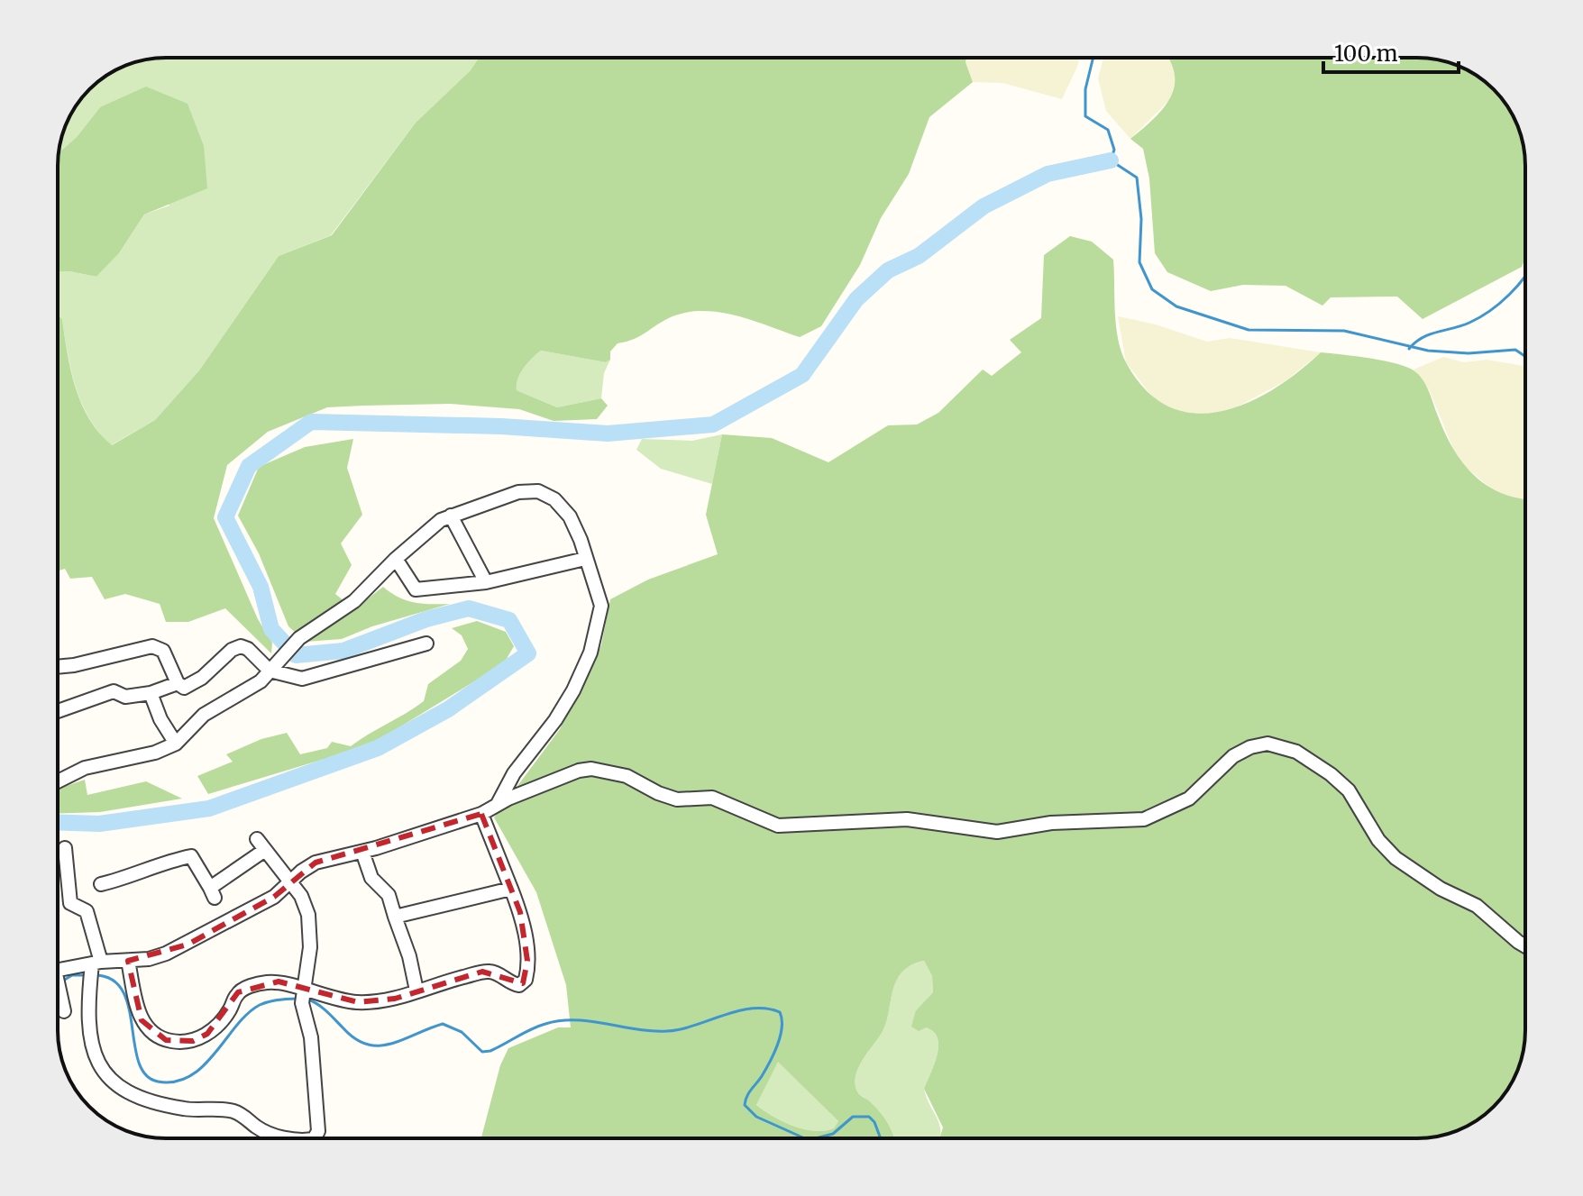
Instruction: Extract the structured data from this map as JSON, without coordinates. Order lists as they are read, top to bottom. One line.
{"scale_bar":"100 m"}
